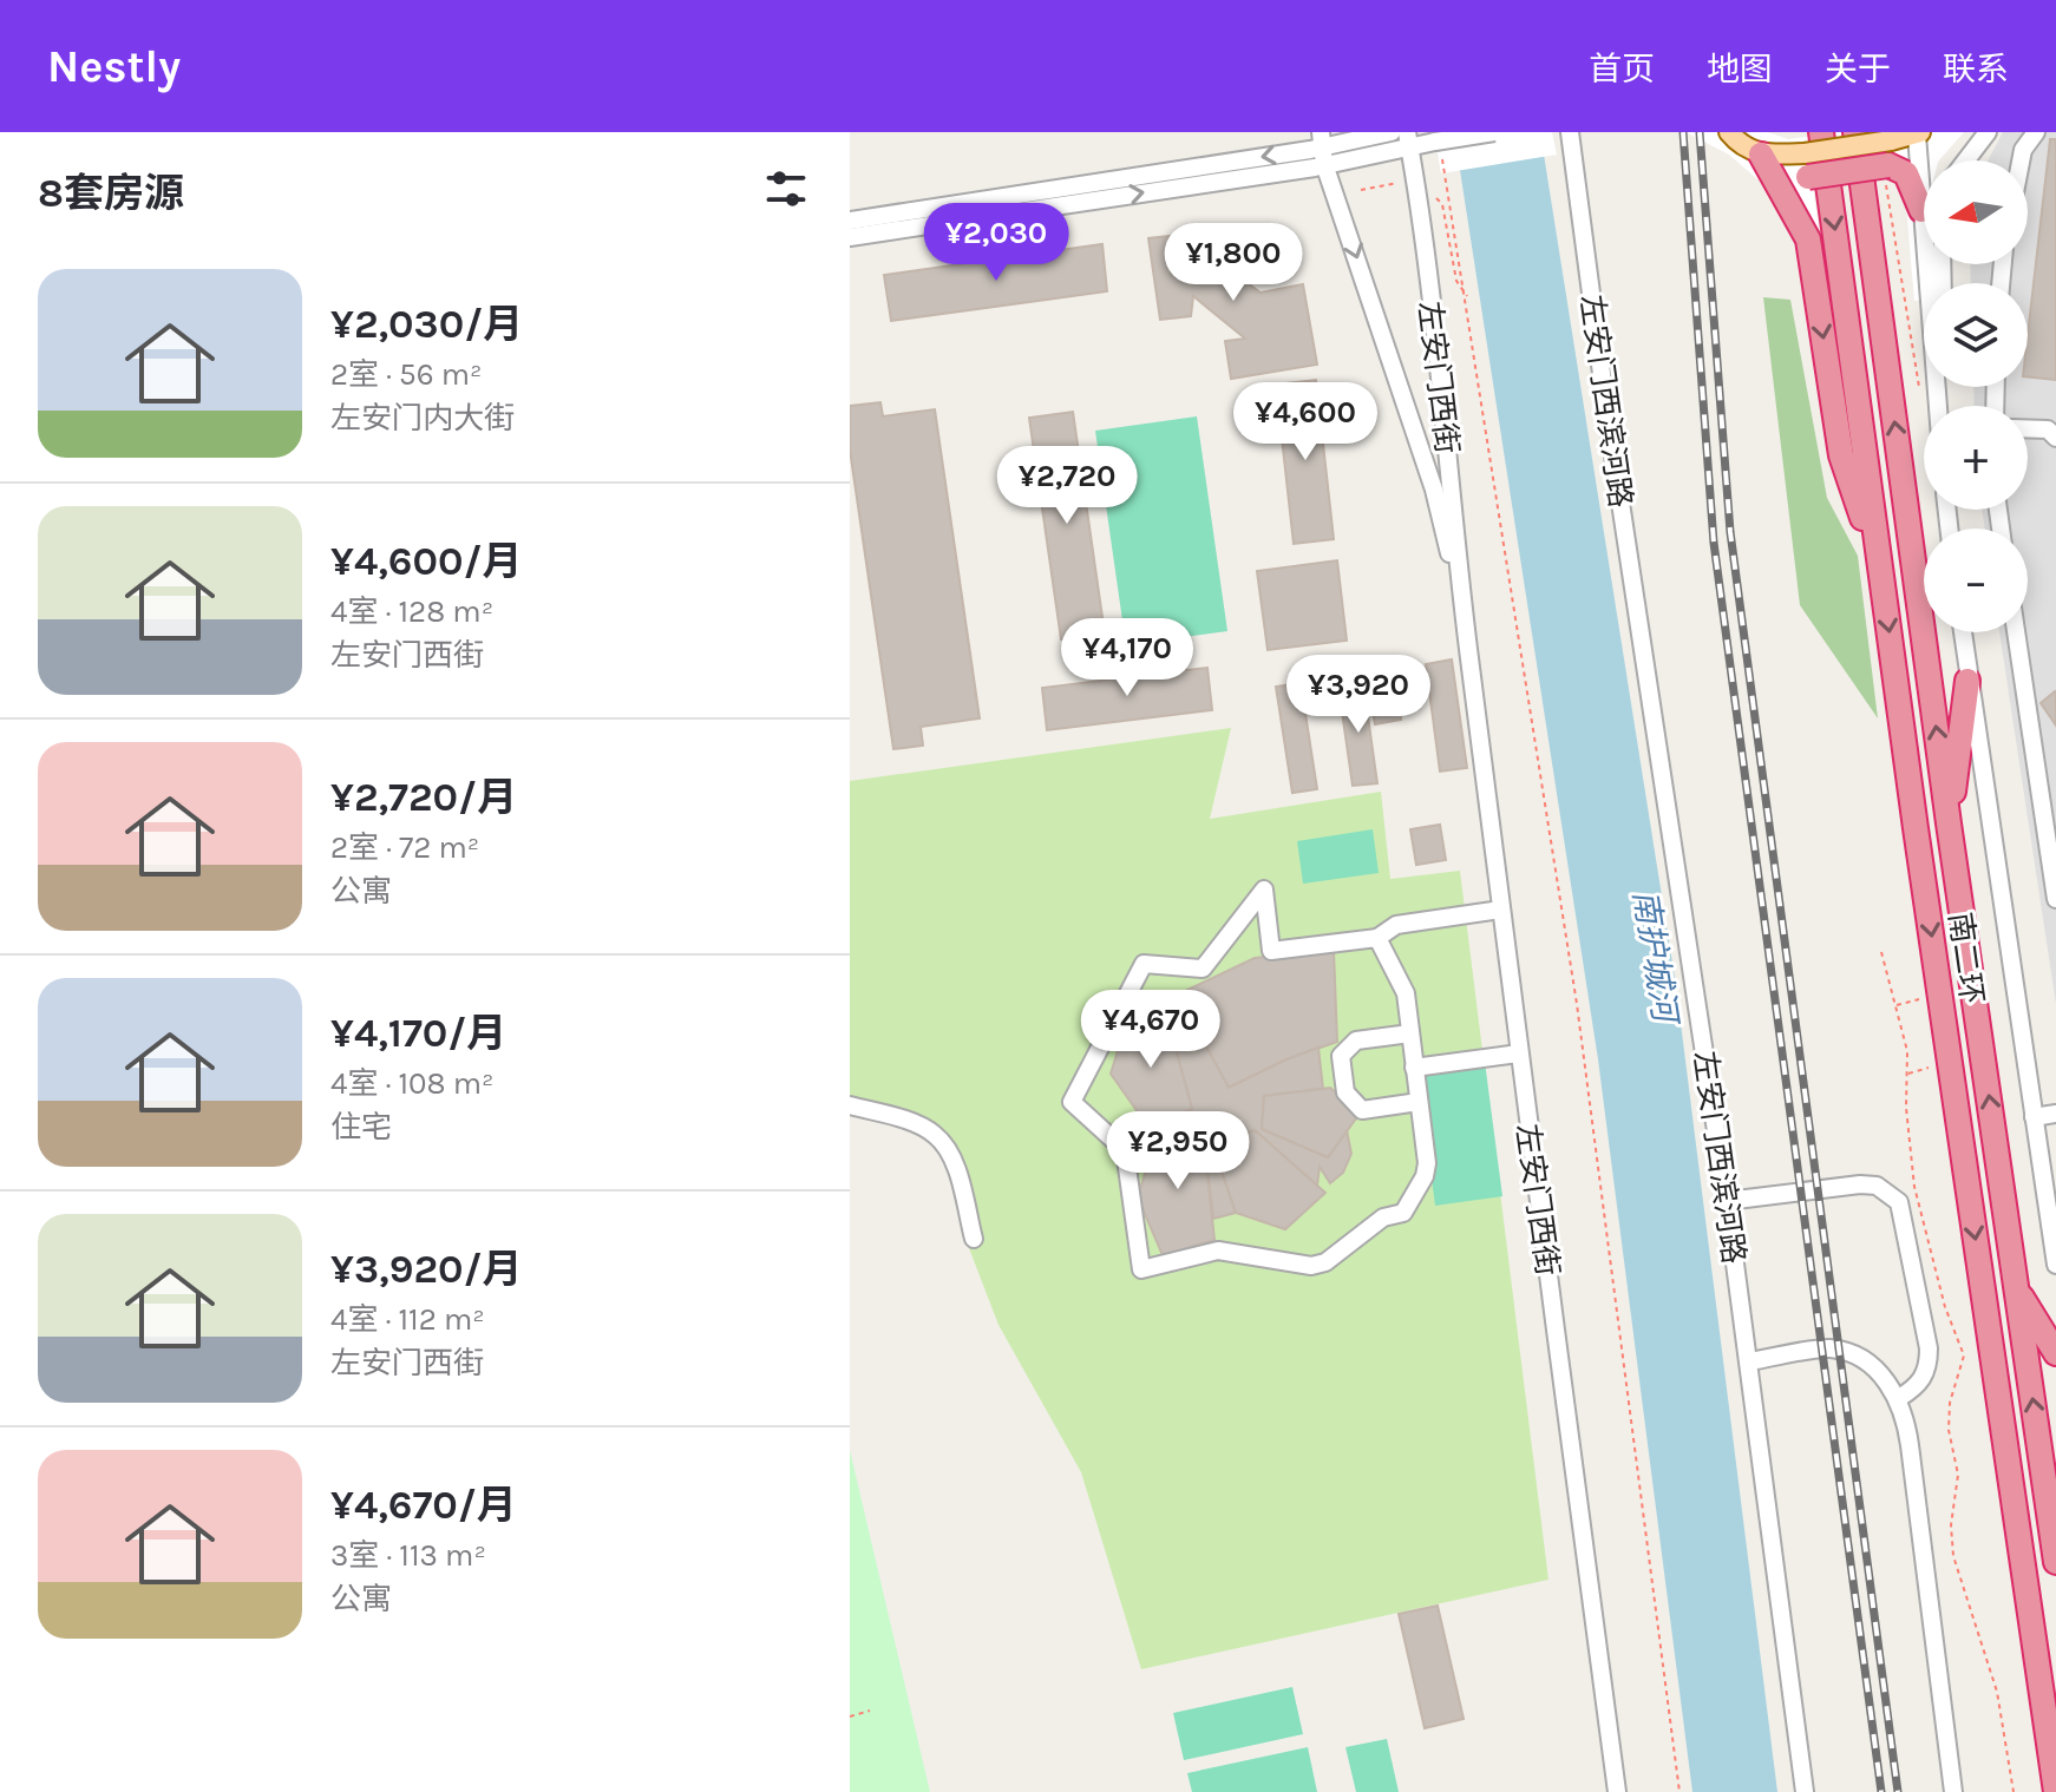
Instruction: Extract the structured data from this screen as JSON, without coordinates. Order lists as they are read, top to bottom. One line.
{"streets":{"highway":["南二环"],"street":["左安门西街","左安门西滨河路"]},"water":["南护城河"],"north":"left","page":{"header":"Nestly","nav":["首页","地图","关于","联系"],"heading":"8套房源","map_buttons":["+","−"],"price":["¥2,030","¥1,800","¥4,600","¥2,720","¥4,170","¥3,920","¥4,670","¥2,950"],"list":[{"name":"¥2,030/月","note":"2室 · 56 m² · 左安门内大街"},{"name":"¥4,600/月","note":"4室 · 128 m² · 左安门西街"},{"name":"¥2,720/月","note":"2室 · 72 m² · 公寓"},{"name":"¥4,170/月","note":"4室 · 108 m² · 住宅"},{"name":"¥3,920/月","note":"4室 · 112 m² · 左安门西街"},{"name":"¥4,670/月","note":"3室 · 113 m² · 公寓"}]}}
